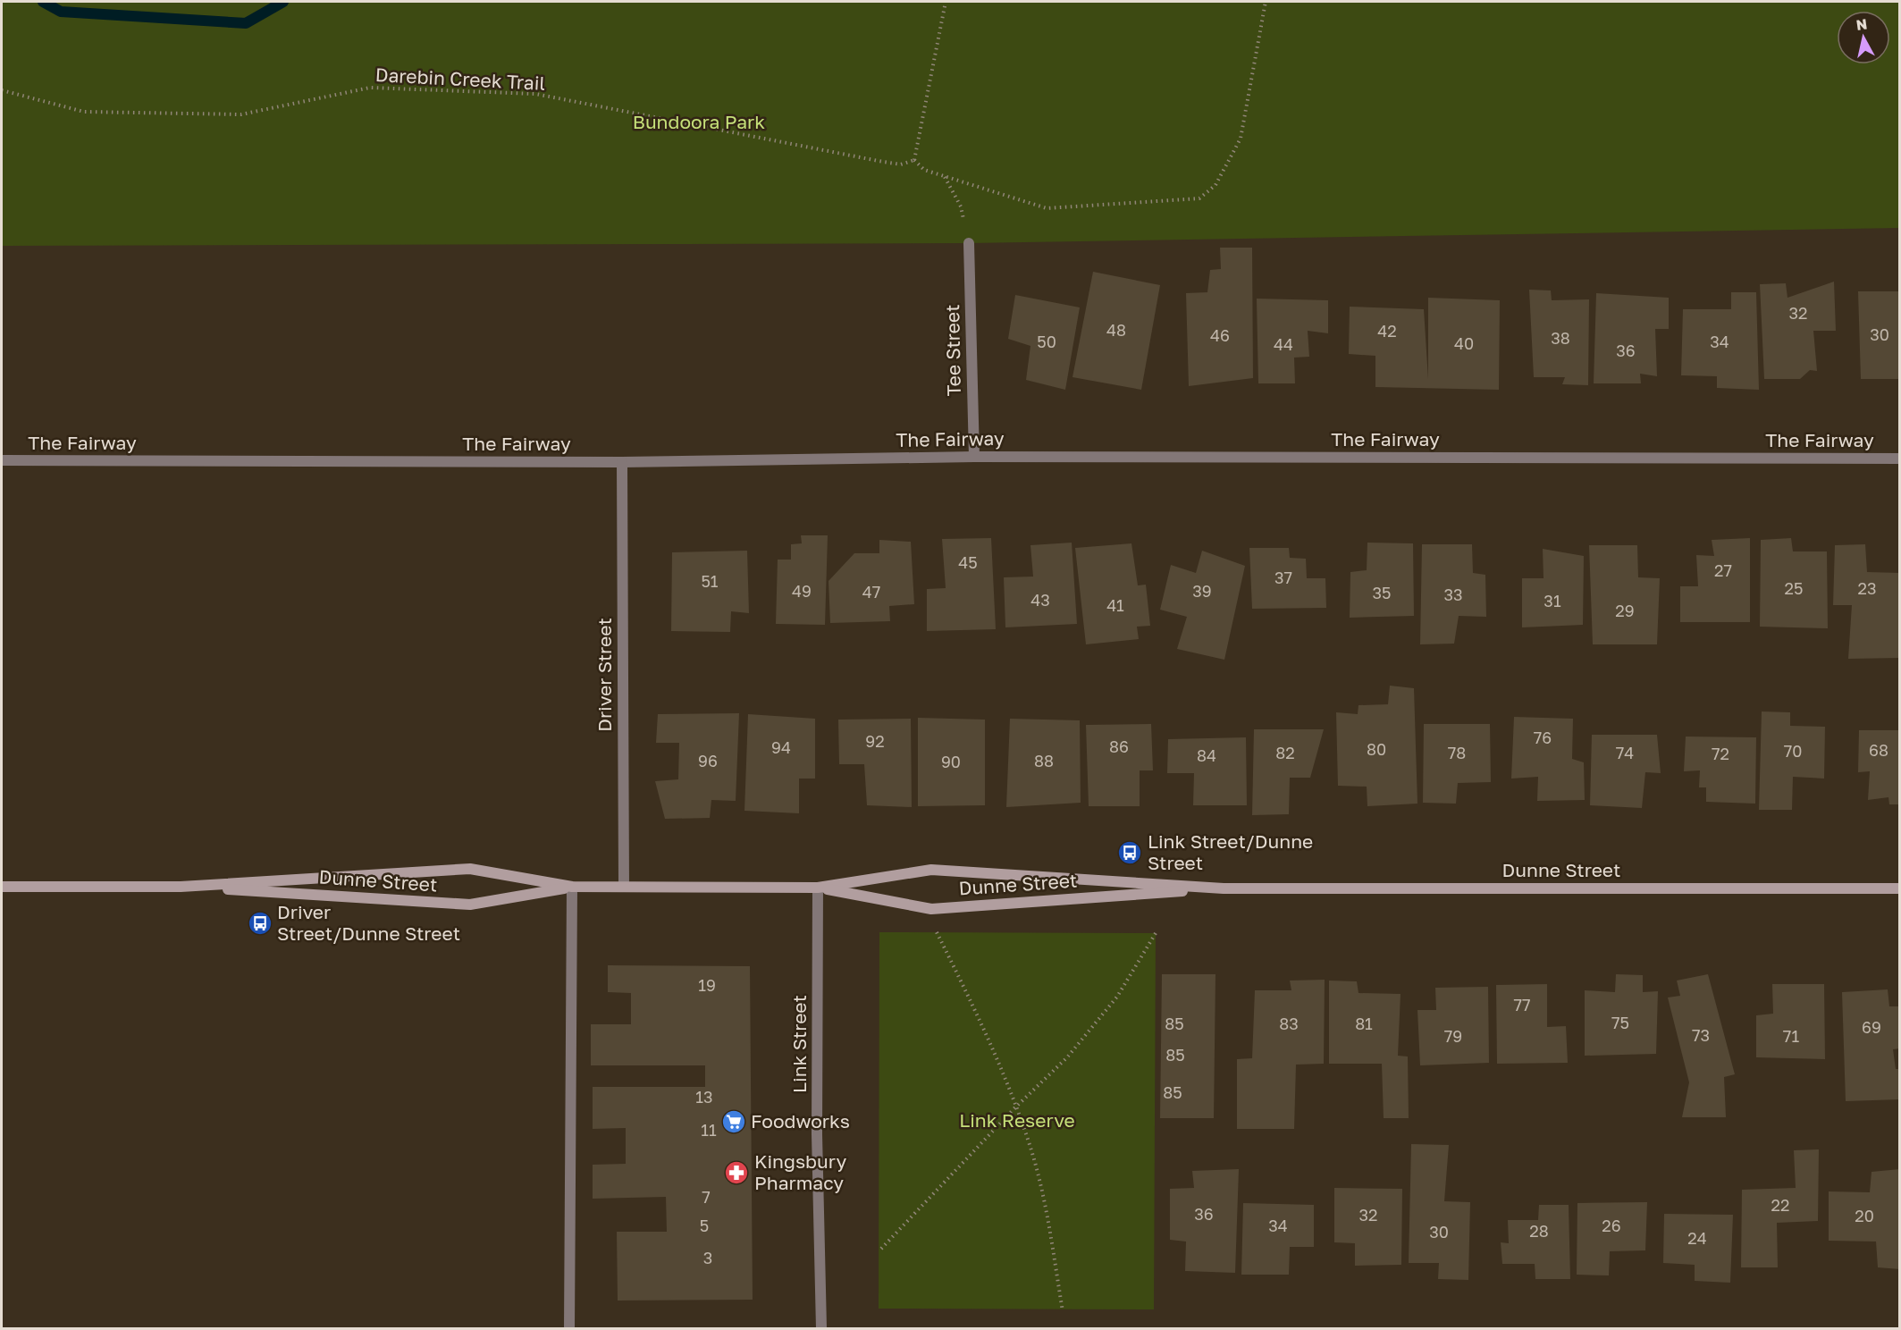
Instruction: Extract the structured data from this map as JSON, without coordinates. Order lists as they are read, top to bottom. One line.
{"streets":{"main road":["Dunne Street"],"street":["Tee Street","The Fairway","Driver Street","Link Street"],"path":["Darebin Creek Trail"]},"crossings":[["Tee Street","The Fairway"],["The Fairway","Driver Street"],["Driver Street","Dunne Street"],["Dunne Street","Link Street"]],"parks":["Bundoora Park","Link Reserve"],"places":{"bus stop":["Link Street/Dunne Street","Driver Street/Dunne Street"],"supermarket":["Foodworks"],"pharmacy":["Kingsbury Pharmacy"]},"house_numbers":["32","48","42","30","46","38","50","34","40","44","36","45","27","37","51","25","23","49","39","47","35","33","43","31","41","29","76","92","86","94","80","68","70","82","78","74","72","84","96","88","90","19","77","75","85","83","81","69","73","79","71","85","85","13","11","7","22","36","32","20","5","34","26","28","30","24","3"],"north":"top"}
